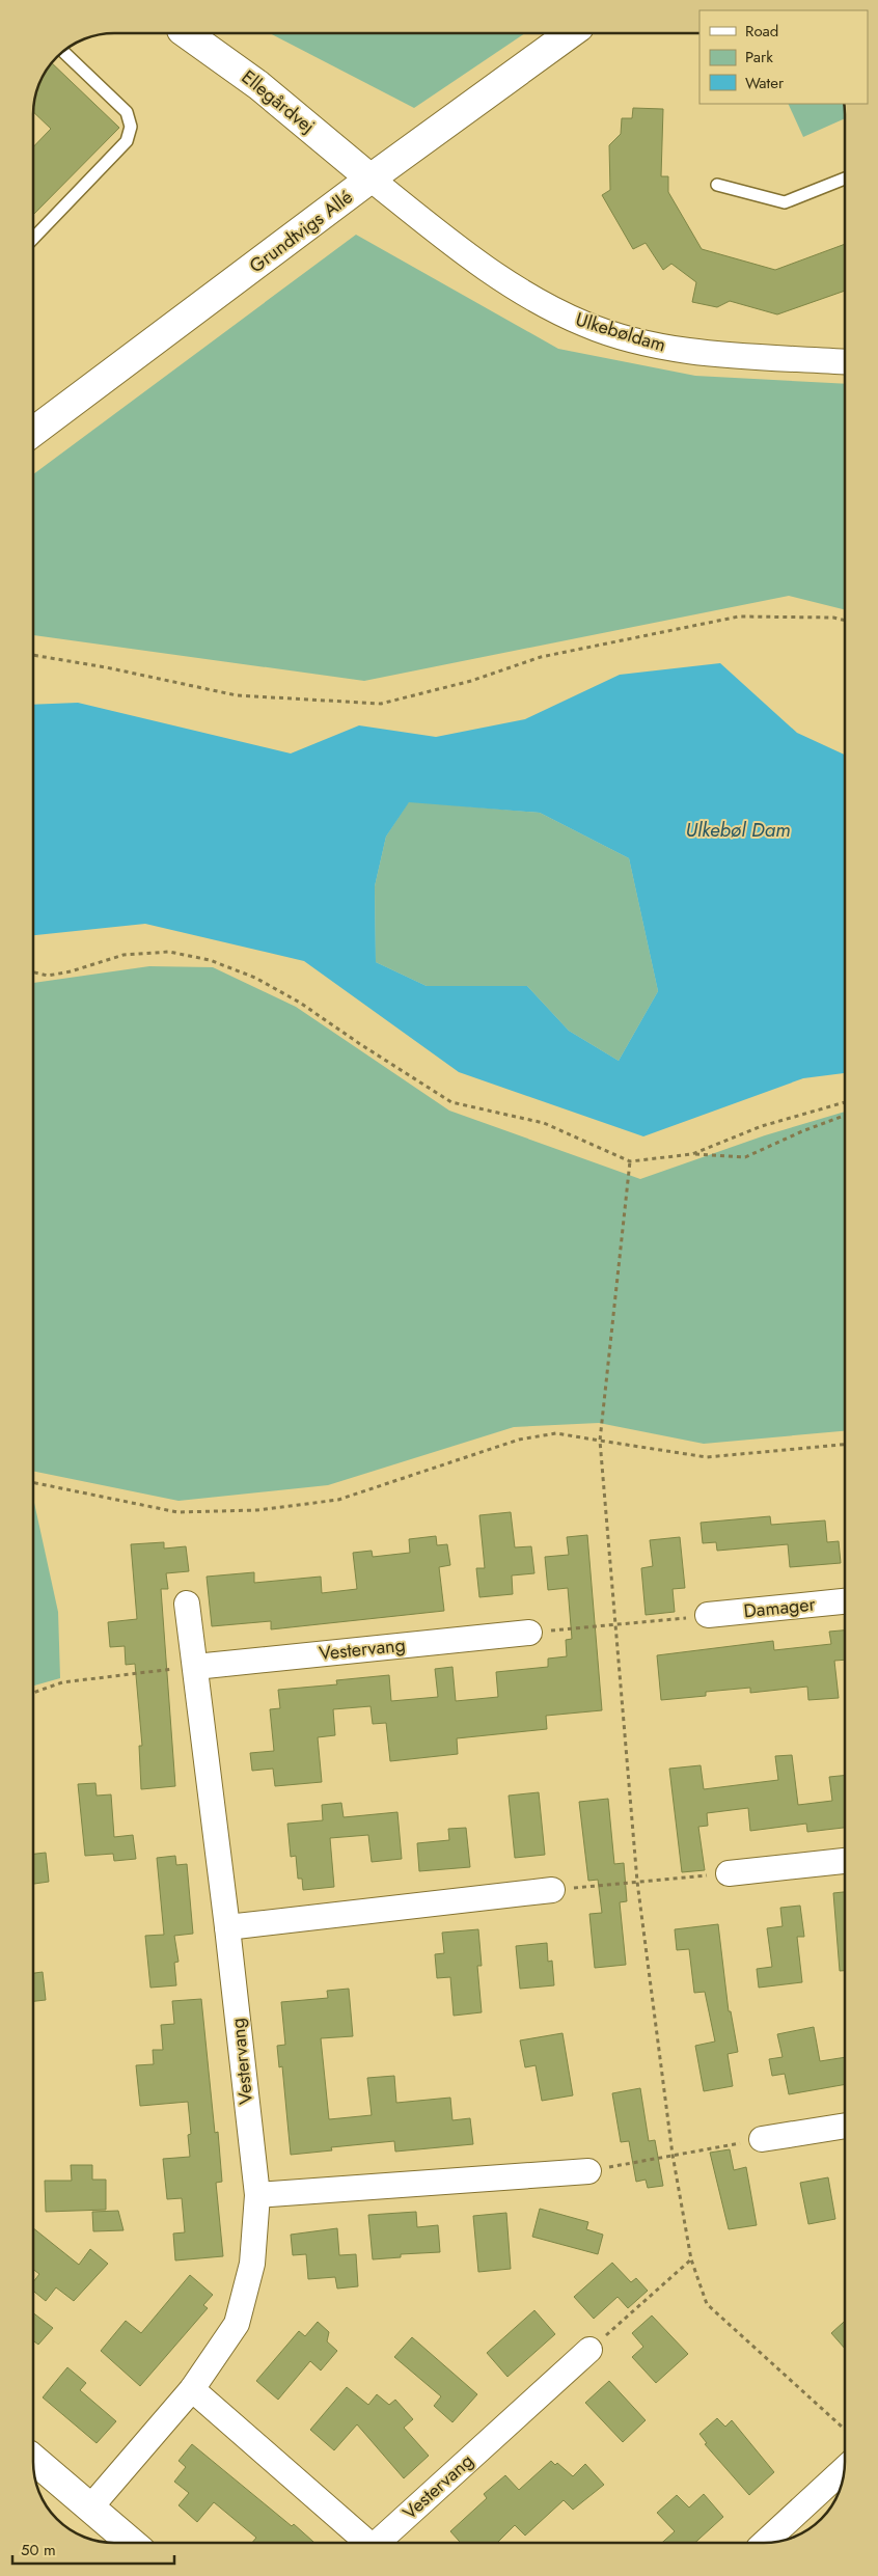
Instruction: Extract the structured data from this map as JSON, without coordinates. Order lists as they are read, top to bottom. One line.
{"streets":{"street":["Ellegårdvej","Grundtvigs Allé","Ulkebøldam","Damager","Vestervang"]},"crossings":[["Ellegårdvej","Grundtvigs Allé"],["Ellegårdvej","Ulkebøldam"],["Grundtvigs Allé","Ulkebøldam"]],"water":["Ulkebøl Dam"],"legend":["Road","Park","Water"],"scale_bar":"50 m"}
